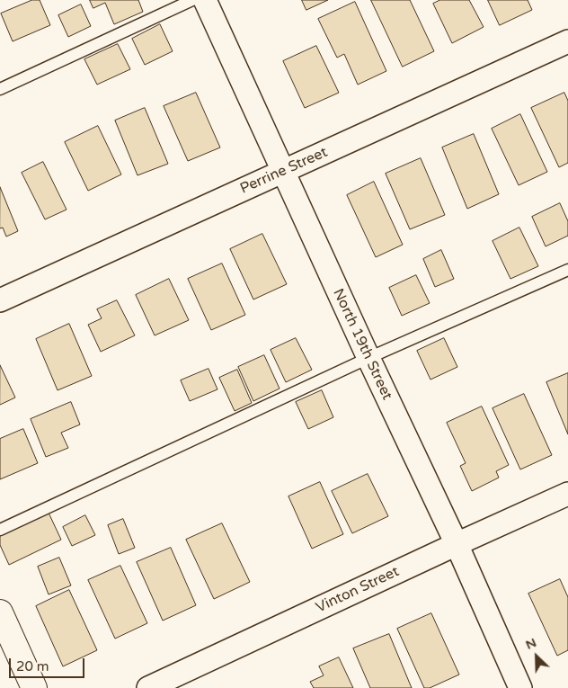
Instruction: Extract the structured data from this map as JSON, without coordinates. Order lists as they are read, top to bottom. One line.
{"streets":{"street":["Perrine Street","North 19th Street","Vinton Street"]},"crossings":[["Perrine Street","North 19th Street"],["North 19th Street","Vinton Street"]],"scale_bar":"20 m","north":"top left"}
